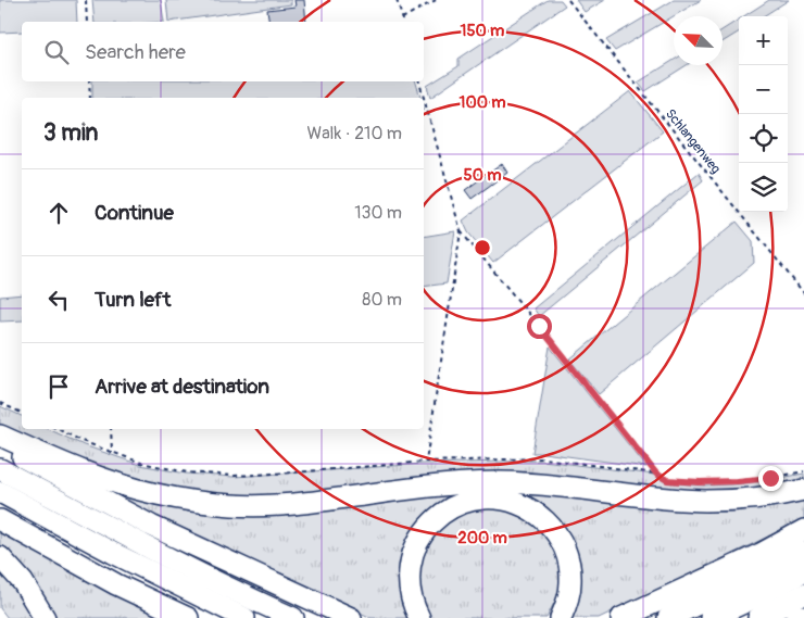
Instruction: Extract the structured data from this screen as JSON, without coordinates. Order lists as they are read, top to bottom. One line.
{"streets":{"path":["Schlangenweg"]},"north":"top left","page":{"map_buttons":["+","−"],"search":"Search here","heading":["3 min","Walk · 210 m"],"list":[["Continue","130 m"],["Turn left","80 m"],"Arrive at destination"]},"rings":["150 m","100 m","50 m","200 m"]}
